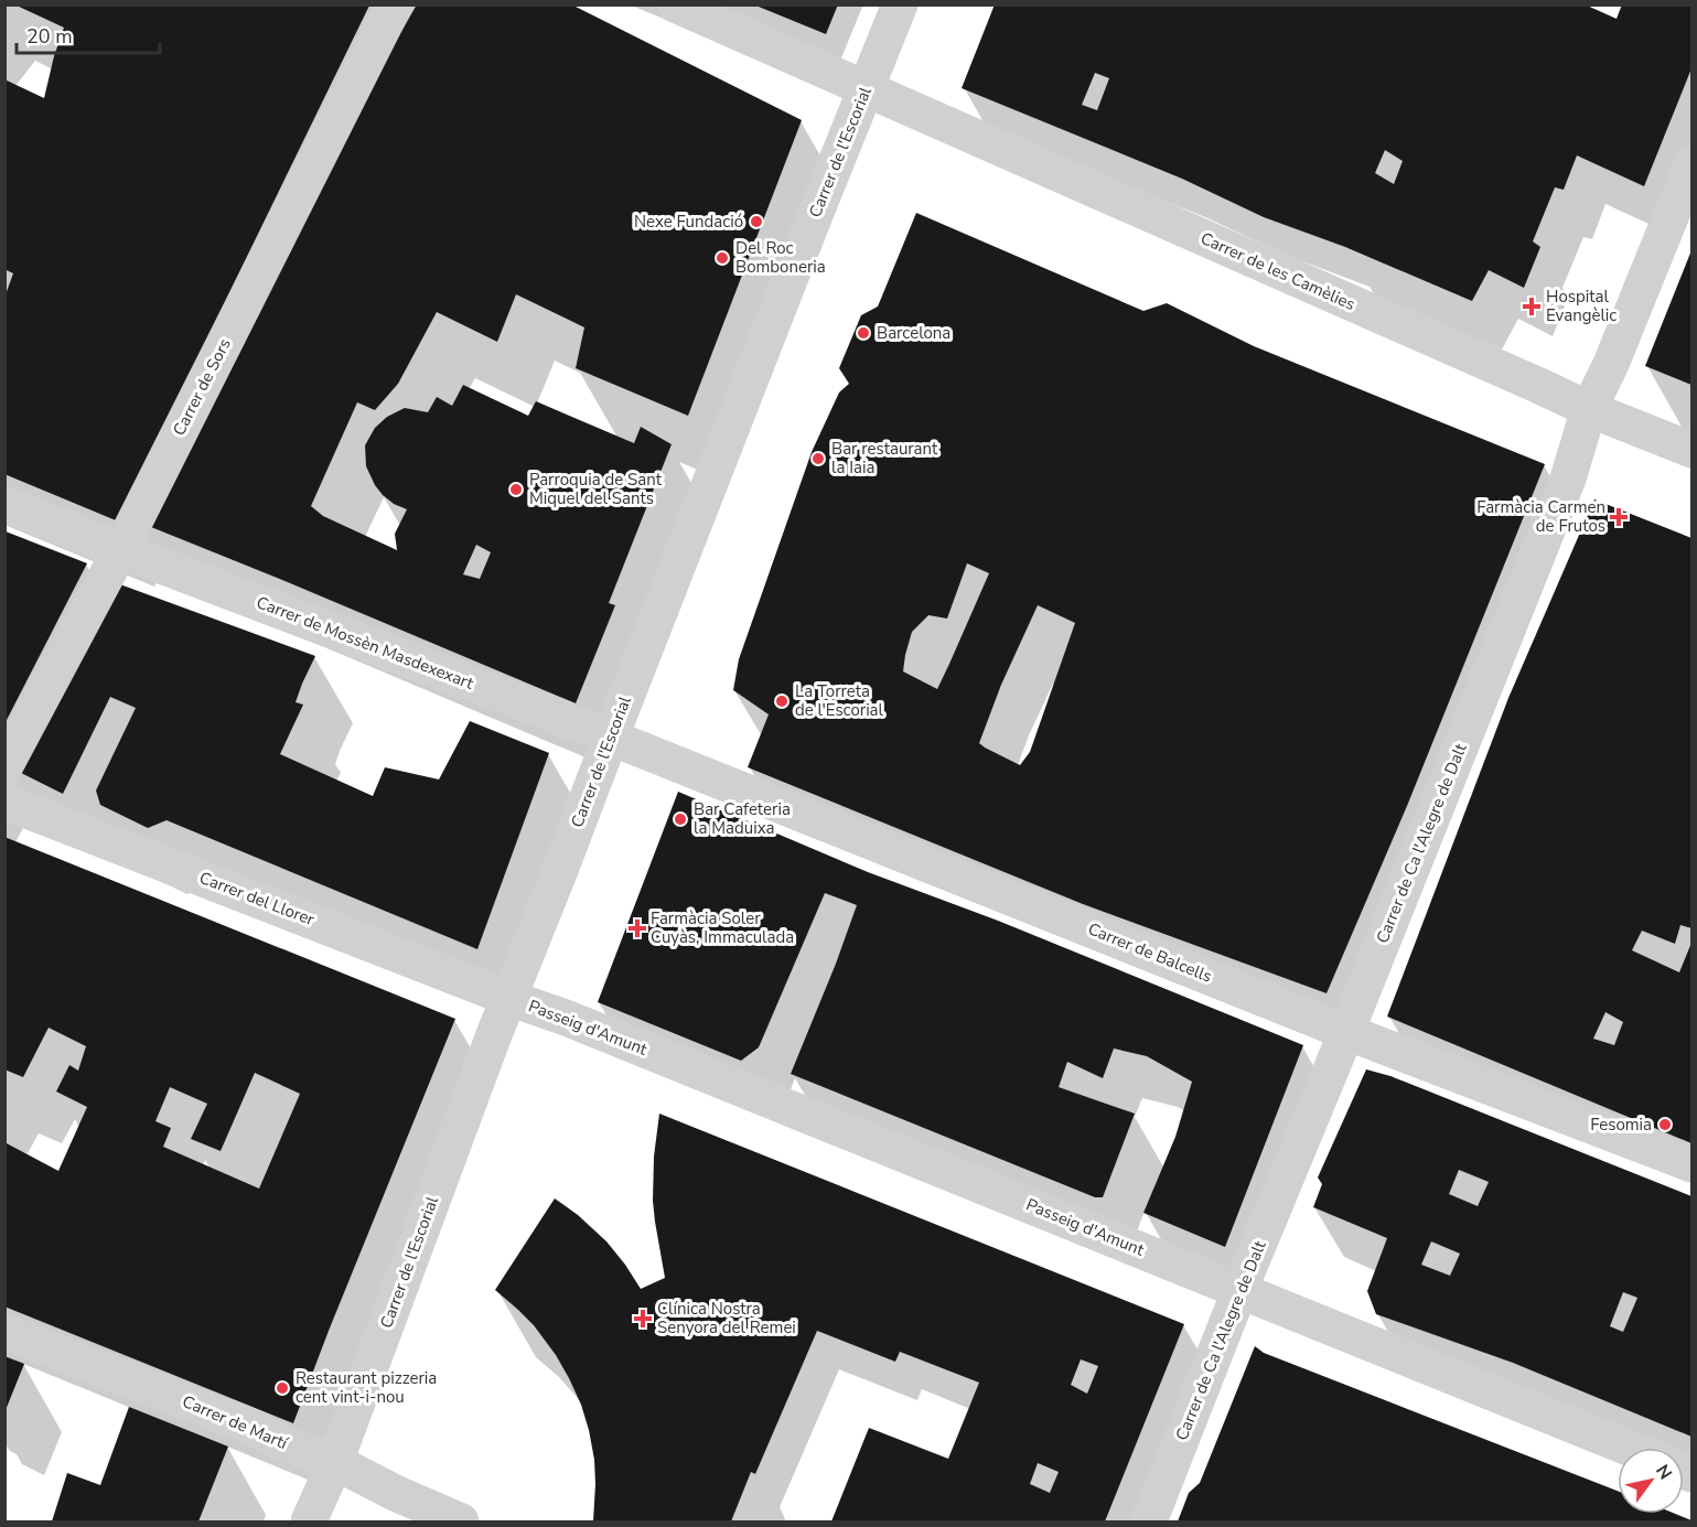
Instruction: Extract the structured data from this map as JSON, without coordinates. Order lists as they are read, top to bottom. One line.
{"streets":{"street":["Carrer de l'Escorial","Carrer de les Camèlies","Carrer de Sors","Carrer de Mossèn Masdexexart","Carrer de Ca l'Alegre de Dalt","Carrer del Llorer","Carrer de Balcells","Passeig d'Amunt","Carrer de Martí"]},"crossings":[["Carrer de l'Escorial","Carrer de les Camèlies"],["Carrer de l'Escorial","Carrer de Mossèn Masdexexart"],["Carrer de l'Escorial","Carrer del Llorer"],["Carrer de l'Escorial","Carrer de Balcells"],["Carrer de l'Escorial","Passeig d'Amunt"],["Carrer de l'Escorial","Carrer de Martí"],["Carrer de les Camèlies","Carrer de Ca l'Alegre de Dalt"],["Carrer de Sors","Carrer de Mossèn Masdexexart"],["Carrer de Mossèn Masdexexart","Carrer de Balcells"],["Carrer de Ca l'Alegre de Dalt","Carrer de Balcells"],["Carrer de Ca l'Alegre de Dalt","Passeig d'Amunt"],["Carrer del Llorer","Passeig d'Amunt"]],"places":{"other":["Nexe Fundació","Del Roc Bomboneria","Barcelona","Bar restaurant la Iaia","Parroquia de Sant Miquel del Sants","La Torreta de l'Escorial","Bar Cafeteria la Maduixa","Fesomia","Restaurant pizzeria cent vint-i-nou"],"health":["Hospital Evangèlic","Farmàcia Carmen de Frutos","Farmàcia Soler Cuyàs, Immaculada","Clínica Nostra Senyora del Remei"]},"scale_bar":"20 m","north":"top right"}
